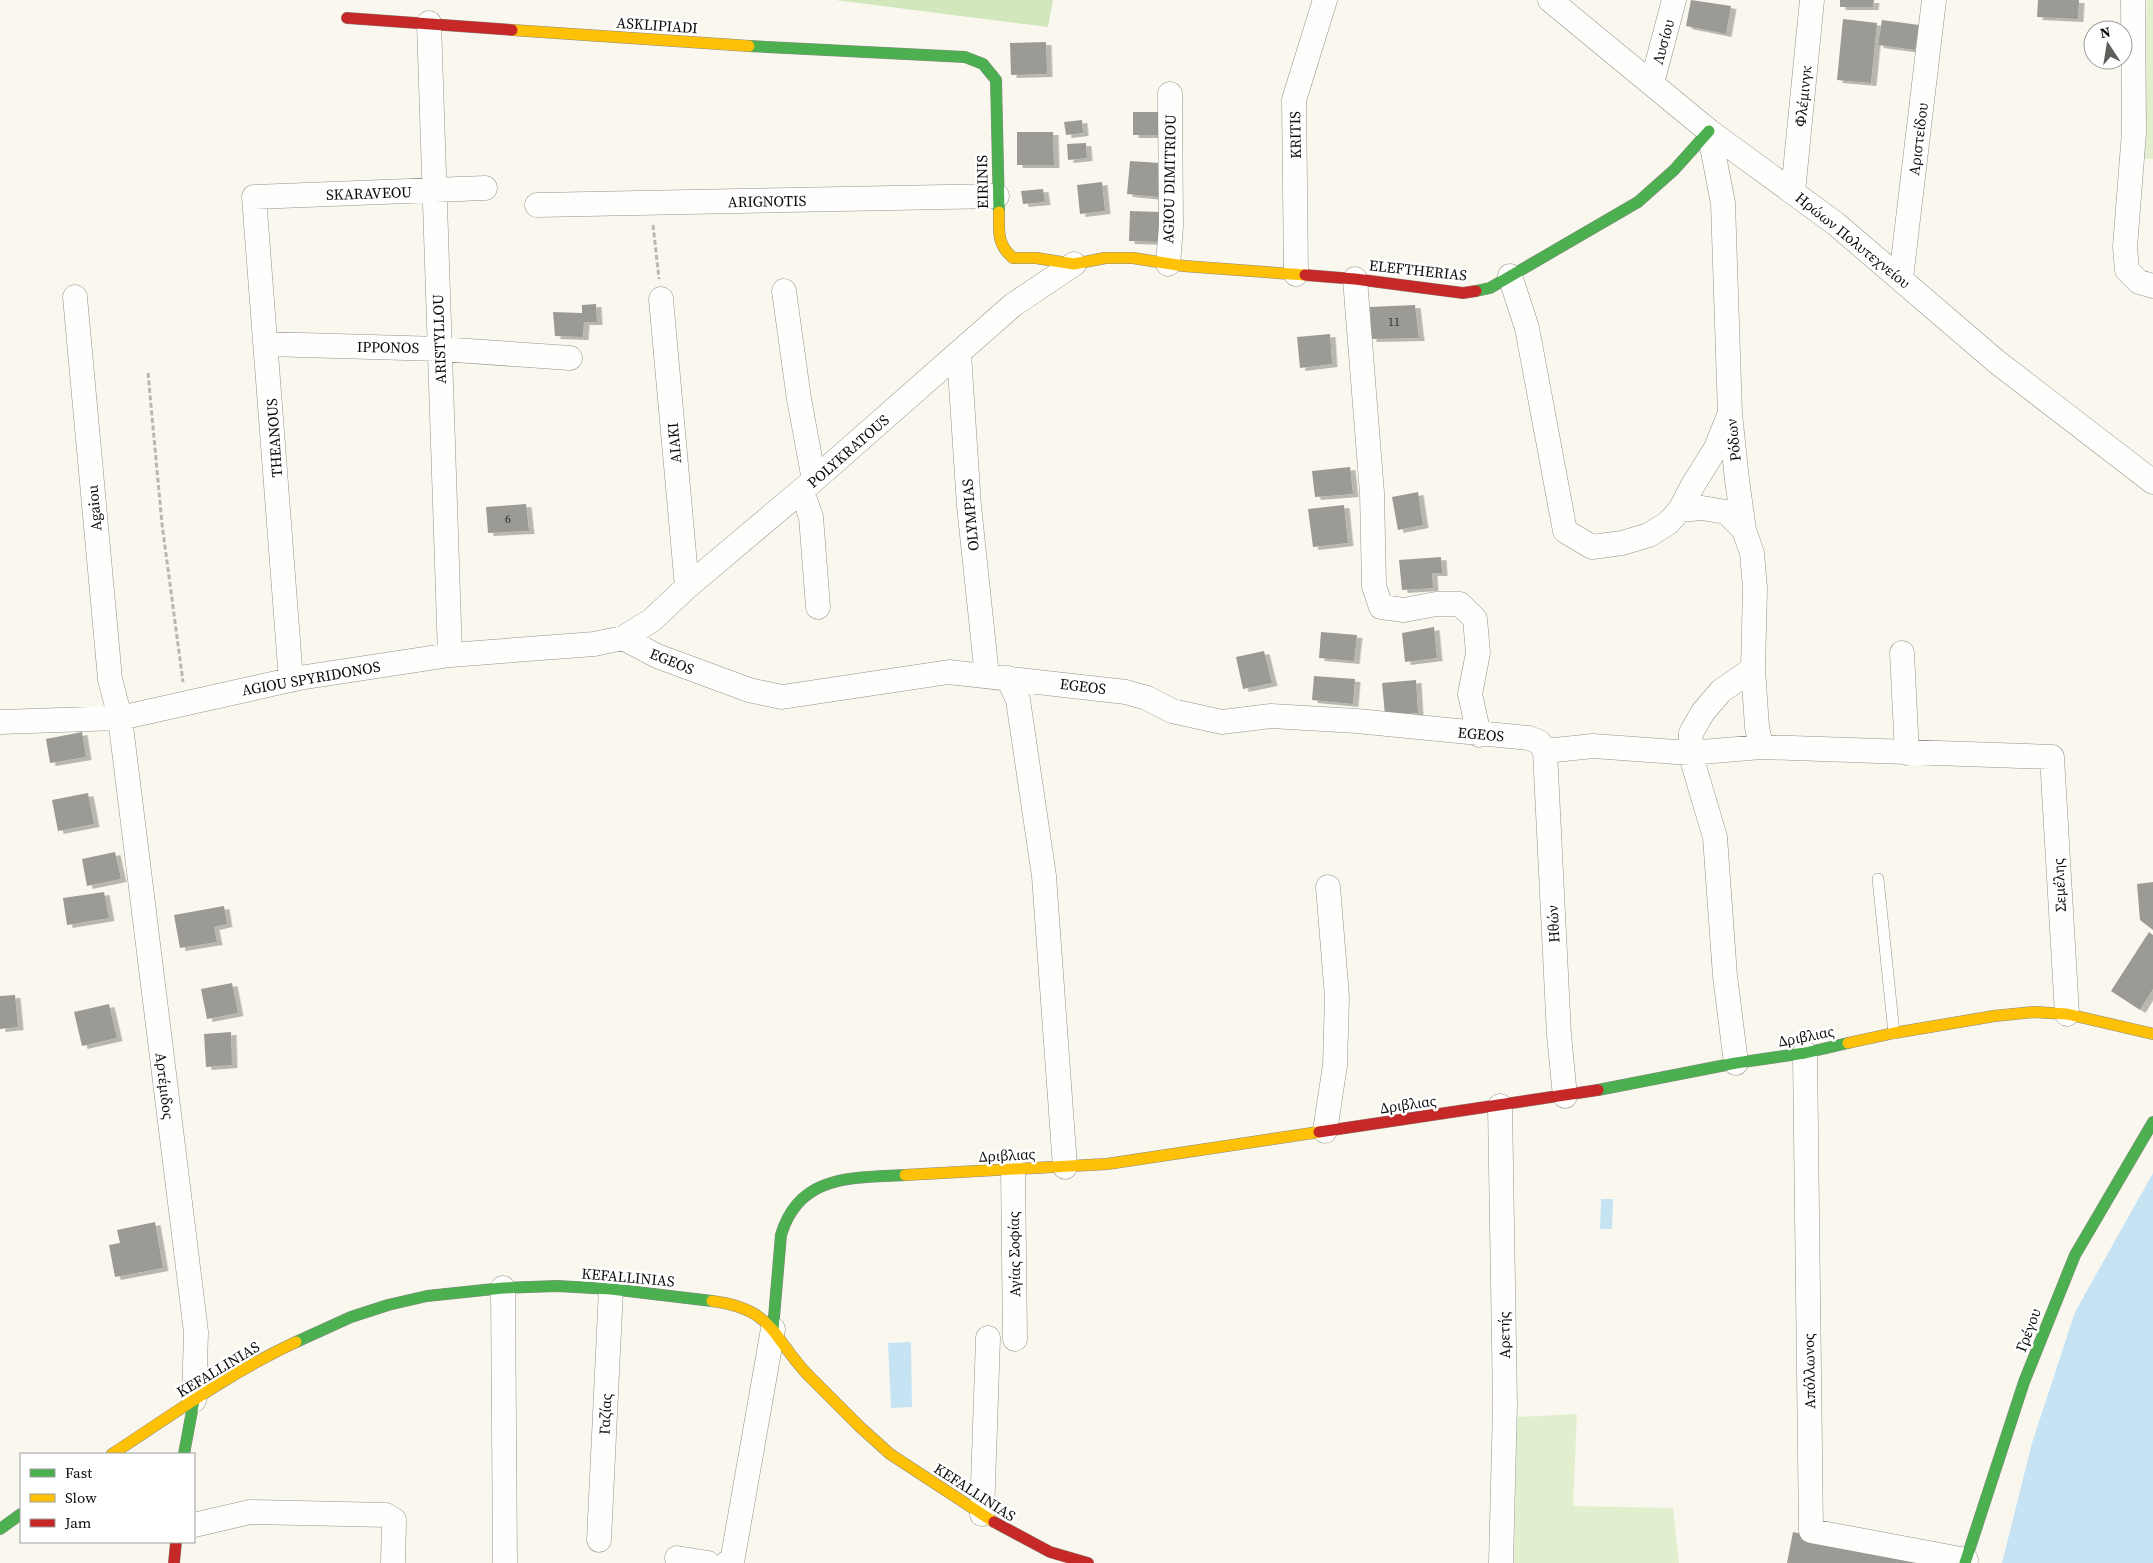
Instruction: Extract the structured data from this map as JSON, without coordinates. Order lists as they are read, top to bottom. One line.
{"streets":{"street":["ASKLIPIADI","Λυσίου","Φλέμινγκ","KRITIS","Αριστείδου","AGIOU DIMITRIOU","EIRINIS","SKARAVEOU","ARIGNOTIS","Ηρώων Πολυτεχνείου","ELEFTHERIAS","ARISTYLLOU","IPPONOS","THEANOUS","Ρόδων","AIAKI","POLYKRATOUS","Αgaiou","OLYMPIAS","EGEOS","AGIOU SPYRIDONOS","Σεμέλης","Ηθών","Δριβλιας","Αρτέμιδος","Αγίας Σοφίας","KEFALLINIAS","Γρέγου","Αρετής","Απόλλωνος","Γαζίας"]},"crossings":[["ASKLIPIADI","EIRINIS"],["ASKLIPIADI","ARISTYLLOU"],["Λυσίου","Ηρώων Πολυτεχνείου"],["Φλέμινγκ","Ηρώων Πολυτεχνείου"],["KRITIS","ELEFTHERIAS"],["Αριστείδου","Ηρώων Πολυτεχνείου"],["AGIOU DIMITRIOU","ELEFTHERIAS"],["EIRINIS","ARIGNOTIS"],["EIRINIS","ELEFTHERIAS"],["EIRINIS","POLYKRATOUS"],["SKARAVEOU","ARISTYLLOU"],["SKARAVEOU","THEANOUS"],["Ηρώων Πολυτεχνείου","ELEFTHERIAS"],["Ηρώων Πολυτεχνείου","Ρόδων"],["ELEFTHERIAS","Ρόδων"],["ELEFTHERIAS","POLYKRATOUS"],["ARISTYLLOU","IPPONOS"],["ARISTYLLOU","AGIOU SPYRIDONOS"],["IPPONOS","THEANOUS"],["THEANOUS","AGIOU SPYRIDONOS"],["AIAKI","POLYKRATOUS"],["POLYKRATOUS","OLYMPIAS"],["POLYKRATOUS","EGEOS"],["POLYKRATOUS","AGIOU SPYRIDONOS"],["Αgaiou","AGIOU SPYRIDONOS"],["Αgaiou","Αρτέμιδος"],["OLYMPIAS","EGEOS"],["OLYMPIAS","Δριβλιας"],["EGEOS","AGIOU SPYRIDONOS"],["EGEOS","Ηθών"],["AGIOU SPYRIDONOS","Αρτέμιδος"],["Σεμέλης","Δριβλιας"],["Ηθών","Δριβλιας"],["Δριβλιας","Αγίας Σοφίας"],["Δριβλιας","KEFALLINIAS"],["Δριβλιας","Αρετής"],["Δριβλιας","Απόλλωνος"],["Αρτέμιδος","KEFALLINIAS"],["KEFALLINIAS","Γαζίας"],["Γρέγου","Απόλλωνος"]],"house_numbers":["11","6"],"legend":["Fast","Slow","Jam"],"north":"top"}
